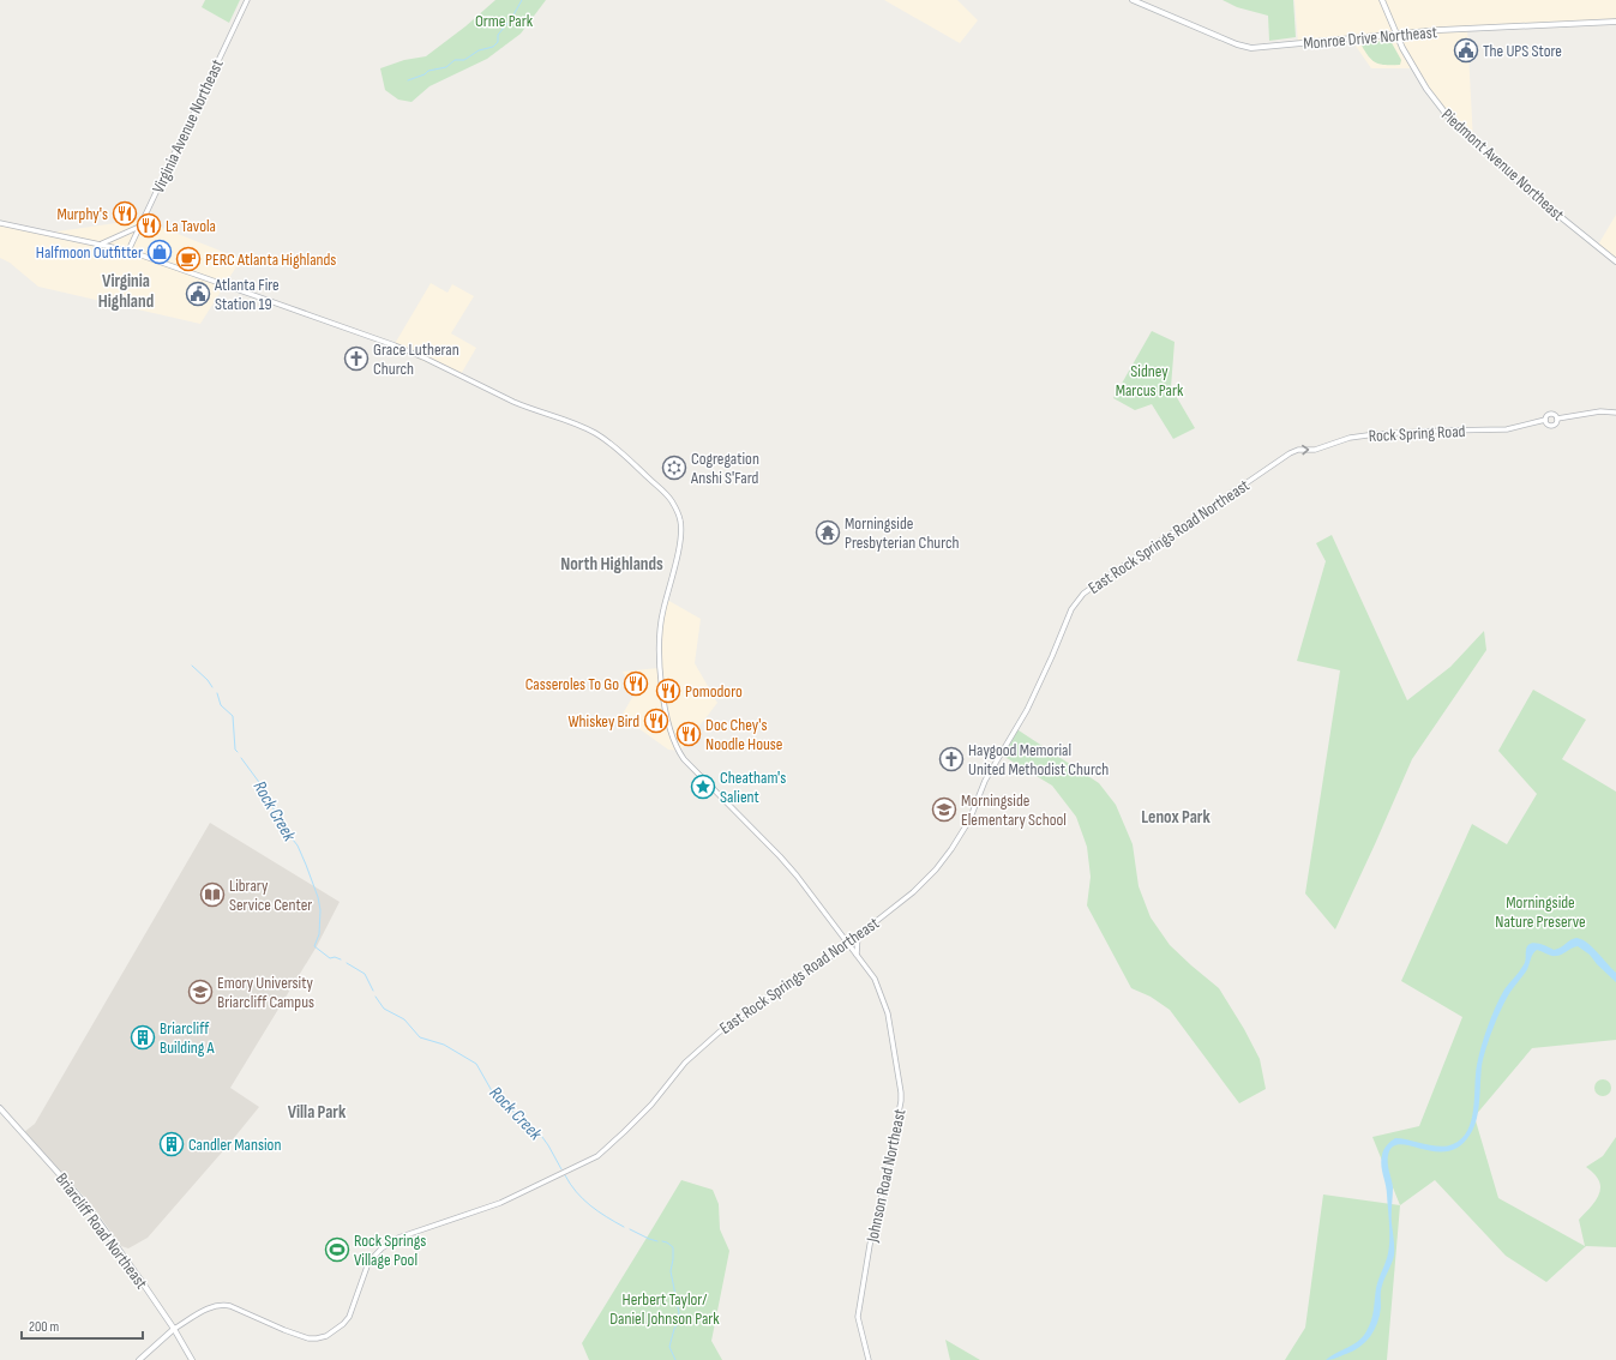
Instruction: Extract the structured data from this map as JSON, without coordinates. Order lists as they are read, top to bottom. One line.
{"streets":{"main road":["Monroe Drive Northeast","Piedmont Avenue Northeast","Briarcliff Road Northeast"],"street":["Virginia Avenue Northeast","Rock Spring Road","East Rock Springs Road Northeast","Johnson Road Northeast"]},"crossings":[["Monroe Drive Northeast","Piedmont Avenue Northeast"],["Virginia Avenue Northeast","Johnson Road Northeast"],["Rock Spring Road","East Rock Springs Road Northeast"],["East Rock Springs Road Northeast","Johnson Road Northeast"],["East Rock Springs Road Northeast","Briarcliff Road Northeast"]],"one_way":["Rock Spring Road"],"districts":["Virginia Highland","North Highlands","Lenox Park","Villa Park"],"water":["Rock Creek"],"parks":["Orme Park","Sidney Marcus Park","Morningside Nature Preserve","Herbert Taylor/ Daniel Johnson Park"],"places":{"public building":["The UPS Store","Atlanta Fire Station 19"],"restaurant":["Murphy's","La Tavola","Casseroles To Go","Pomodoro","Whiskey Bird","Doc Chey's Noodle House"],"shop":["Halfmoon Outfitter"],"cafe":["PERC Atlanta Highlands"],"church":["Grace Lutheran Church","Haygood Memorial United Methodist Church"],"synagogue":["Cogregation Anshi S'Fard"],"temple":["Morningside Presbyterian Church"],"place":["Cheatham's Salient"],"school or university":["Morningside Elementary School","Emory University Briarcliff Campus"],"library":["Library Service Center"],"building":["Briarcliff Building A","Candler Mansion"],"sports":["Rock Springs Village Pool"]},"scale_bar":"200 m"}
